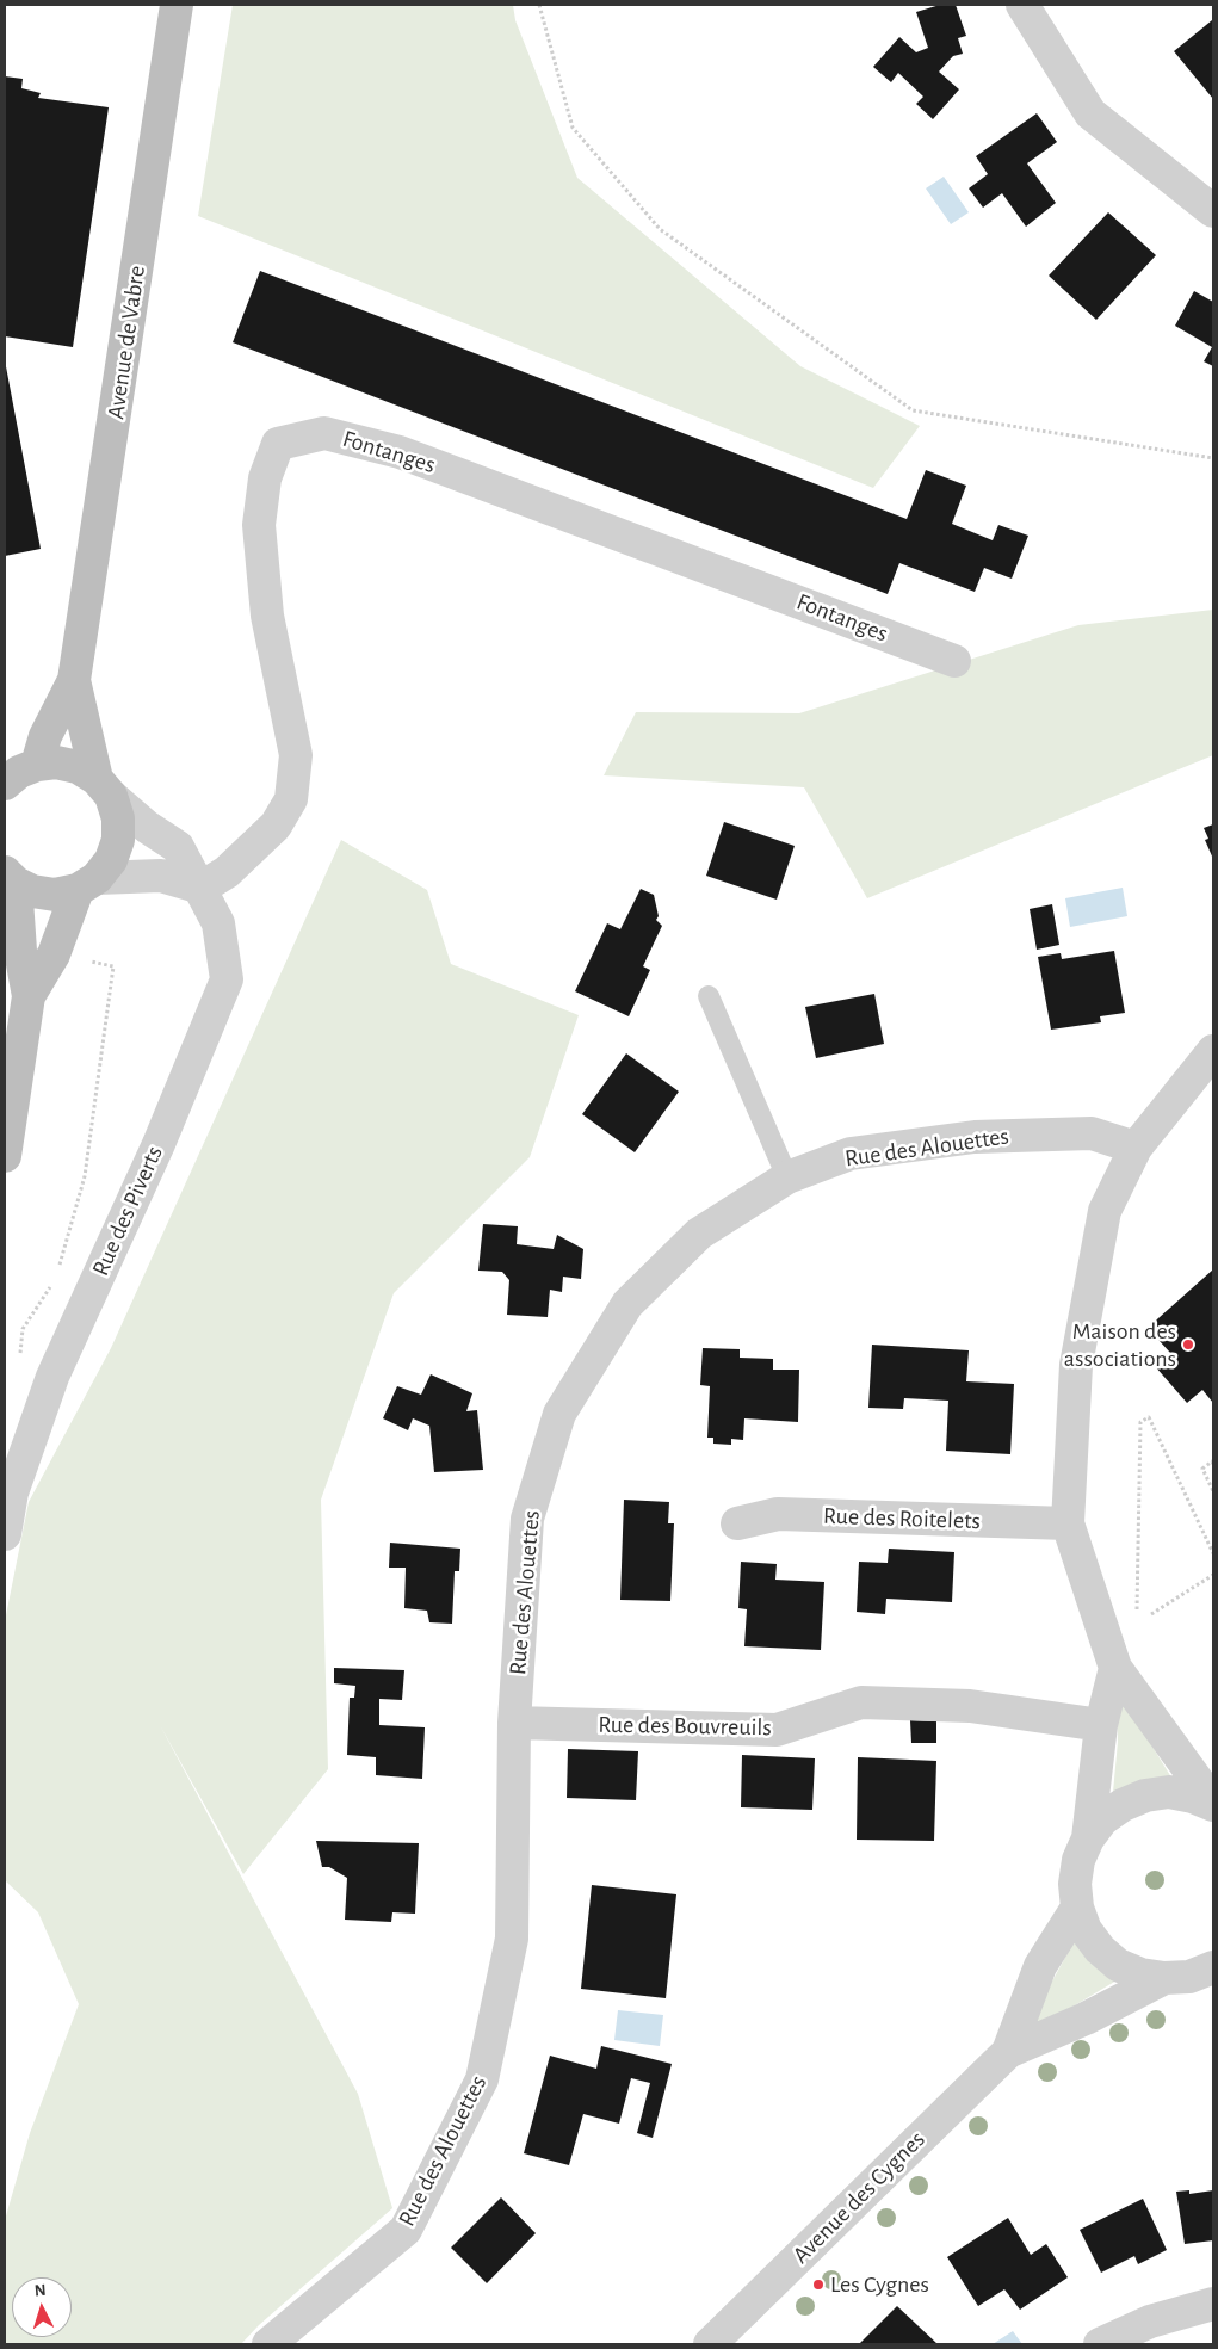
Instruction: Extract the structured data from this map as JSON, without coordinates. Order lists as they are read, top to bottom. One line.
{"streets":{"main road":["Avenue de Vabre"],"street":["Fontanges","Rue des Alouettes","Rue des Piverts","Rue des Roitelets","Rue des Bouvreuils","Avenue des Cygnes"]},"crossings":[["Avenue de Vabre","Rue des Piverts"],["Fontanges","Rue des Piverts"],["Rue des Alouettes","Rue des Bouvreuils"]],"places":["Maison des associations","Les Cygnes"],"north":"top"}
